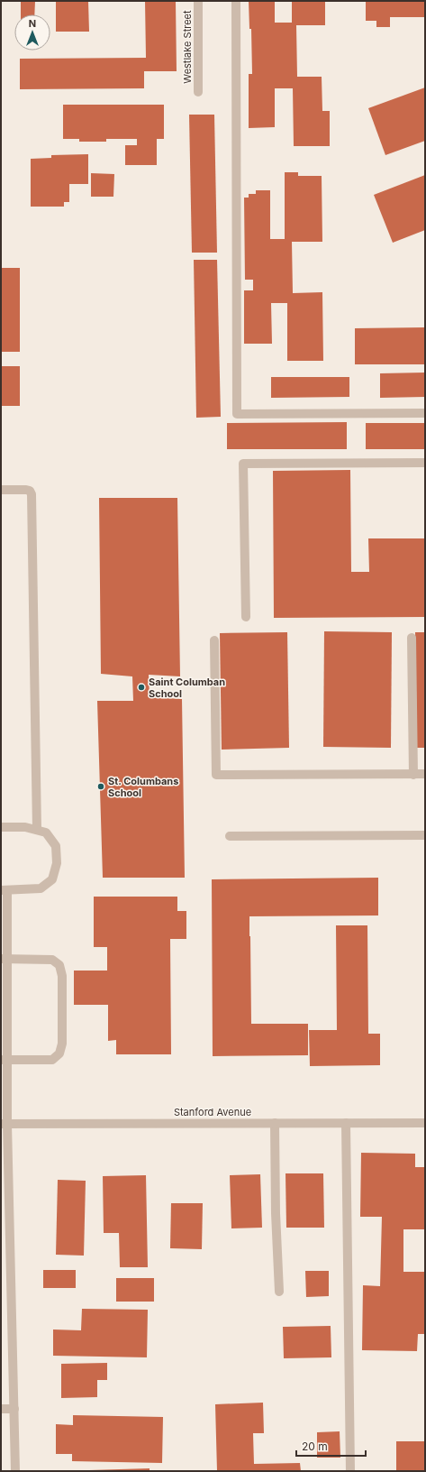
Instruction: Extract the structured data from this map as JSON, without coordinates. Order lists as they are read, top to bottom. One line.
{"streets":{"street":["Westlake Street","Stanford Avenue"]},"places":["Saint Columban School","St. Columbans School"],"scale_bar":"20 m","north":"top"}
